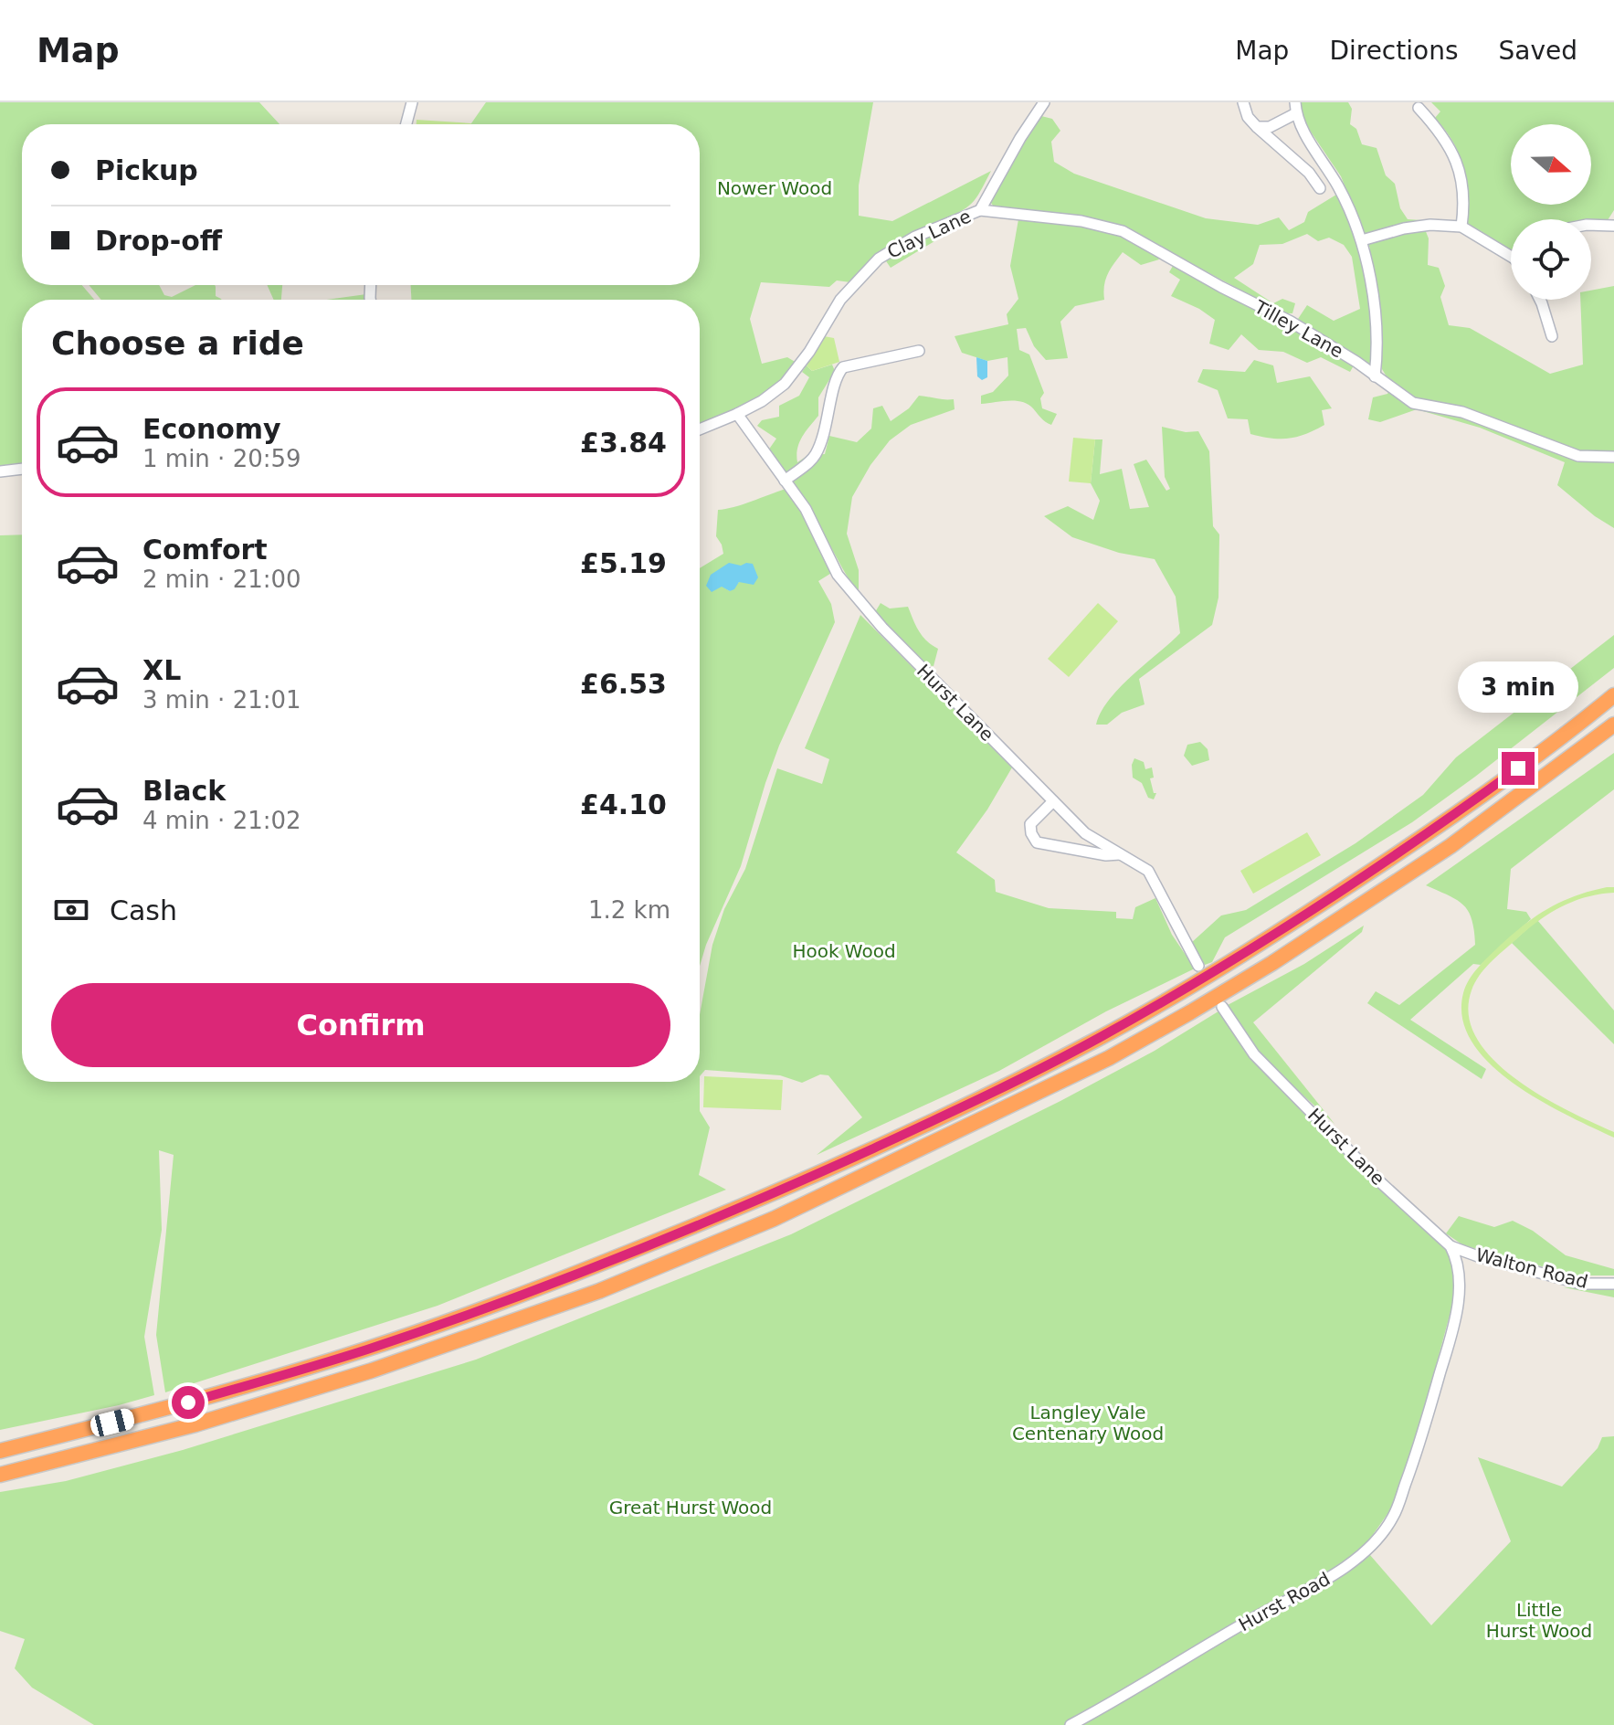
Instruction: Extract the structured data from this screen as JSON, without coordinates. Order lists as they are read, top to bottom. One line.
{"streets":{"street":["Clay Lane","Tilley Lane","Hurst Lane","Walton Road","Hurst Road"]},"crossings":[["Clay Lane","Tilley Lane"],["Clay Lane","Hurst Lane"],["Hurst Lane","Walton Road"],["Hurst Lane","Hurst Road"],["Walton Road","Hurst Road"]],"parks":["Nower Wood","Hook Wood","Langley Vale Centenary Wood","Great Hurst Wood","Little Hurst Wood"],"north":"right","page":{"header":"Map","nav":["Map","Directions","Saved"],"banner":["Pickup","Drop-off"],"heading":"Choose a ride","list":[{"name":"Economy","note":"1 min · 20:59","value":"£3.84"},{"name":"Comfort","note":"2 min · 21:00","value":"£5.19"},{"name":"XL","note":"3 min · 21:01","value":"£6.53"},{"name":"Black","note":"4 min · 21:02","value":"£4.10"}],"bubble":"3 min","pay":["Cash","1.2 km"],"buttons":"Confirm"}}
